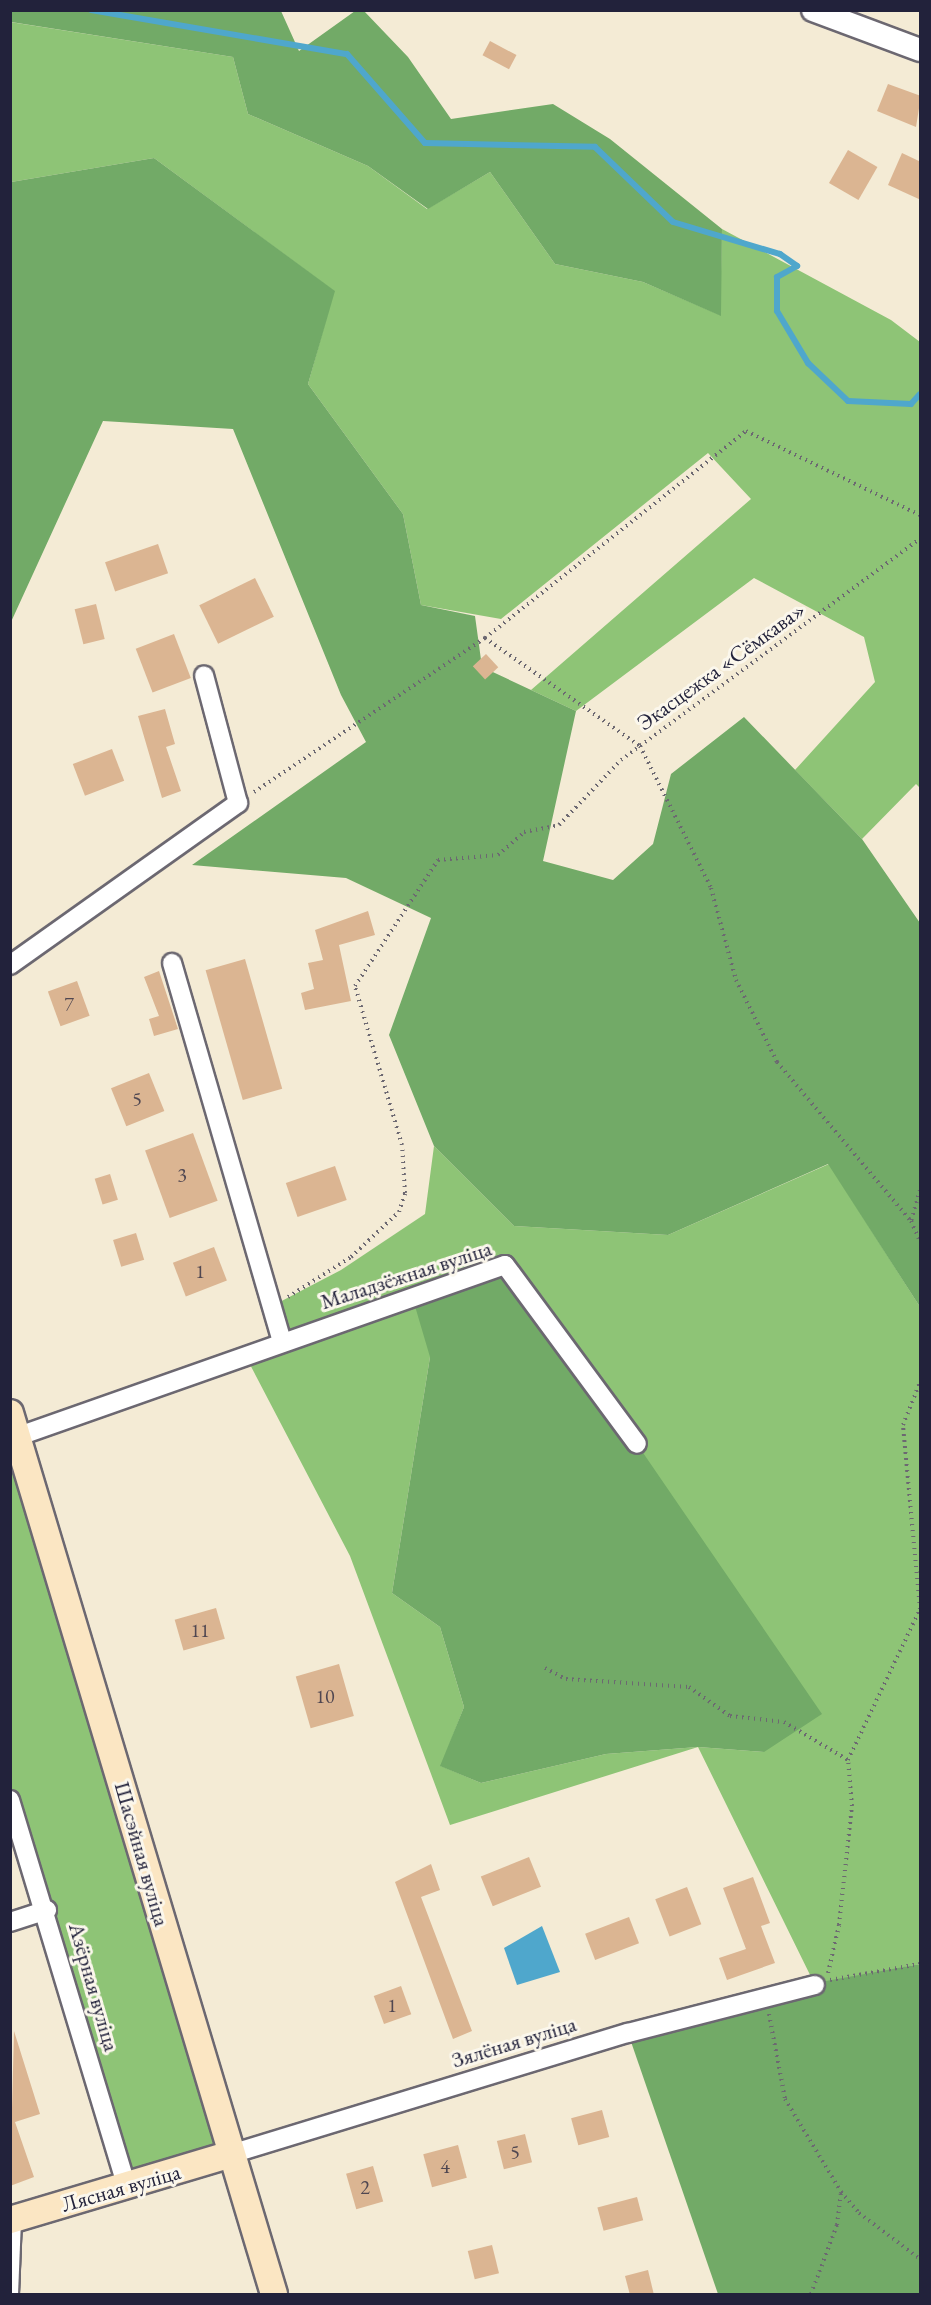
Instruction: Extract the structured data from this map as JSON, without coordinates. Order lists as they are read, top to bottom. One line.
{"streets":{"main road":["Шасэйная вуліца","Лясная вуліца"],"street":["Маладзёжная вуліца","Азёрная вуліца","Зялёная вуліца"],"path":["Экасцежка «Сёмкава»"]},"crossings":[["Маладзёжная вуліца","Шасэйная вуліца"],["Шасэйная вуліца","Зялёная вуліца"],["Шасэйная вуліца","Лясная вуліца"],["Азёрная вуліца","Лясная вуліца"],["Зялёная вуліца","Лясная вуліца"]],"house_numbers":["7","5","3","1","11","10","1","5","4","2"]}
